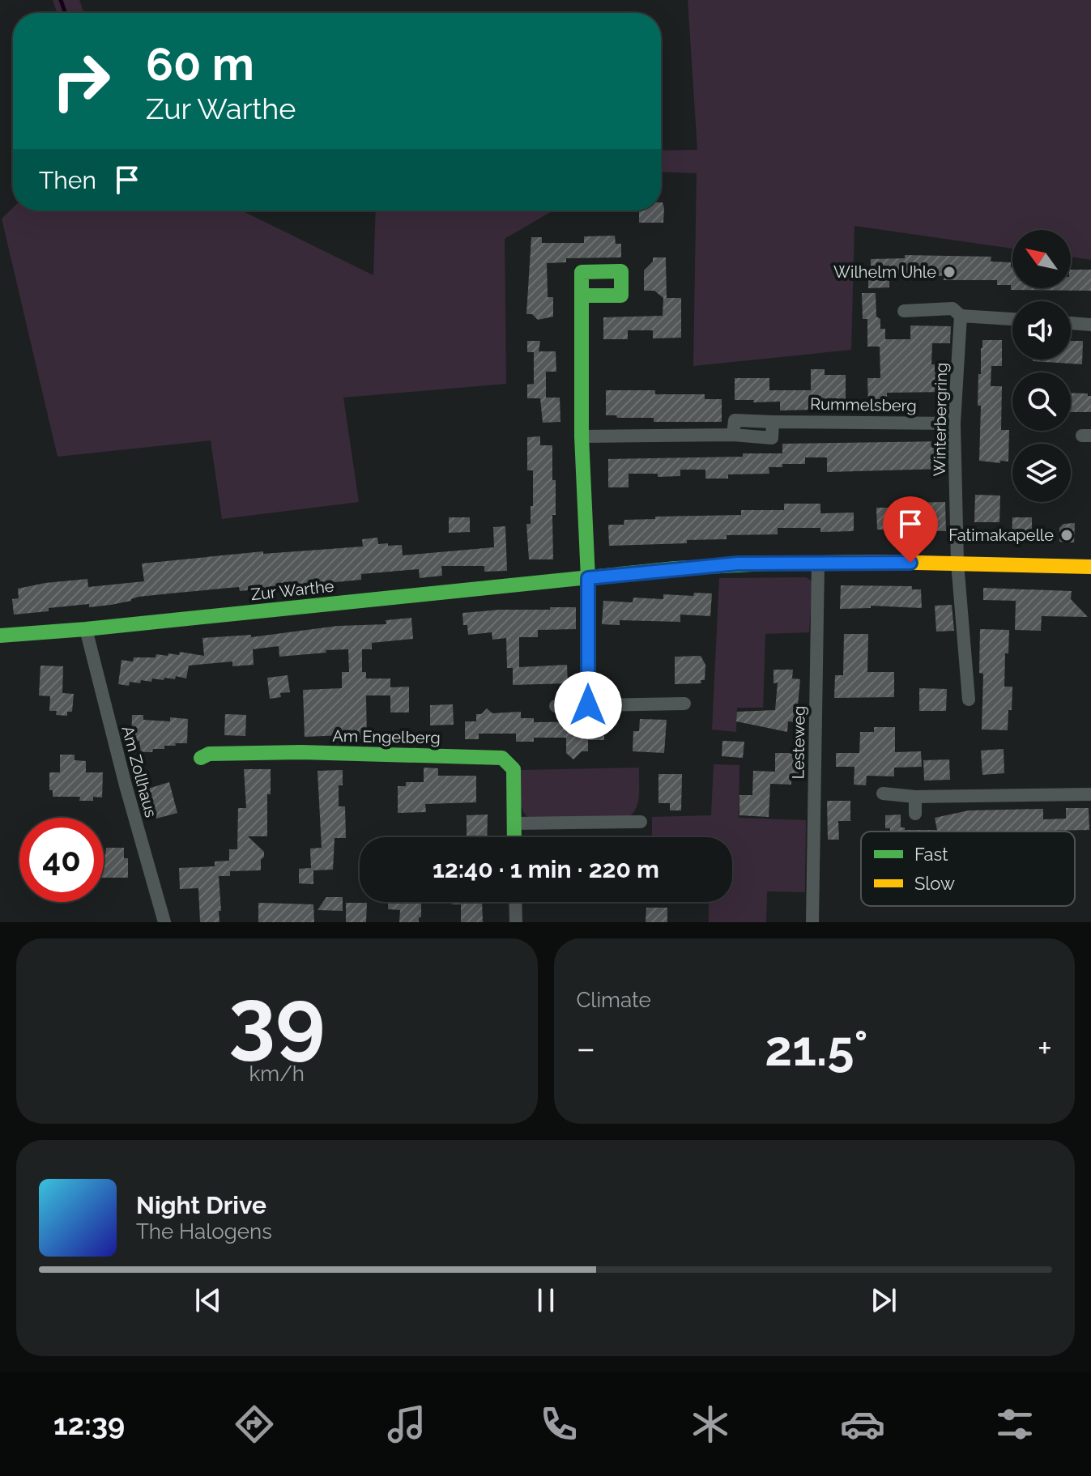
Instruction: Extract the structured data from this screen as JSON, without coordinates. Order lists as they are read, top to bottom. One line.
{"streets":{"street":["Rummelsberg","Winterbergring","Zur Warthe","Am Engelberg","Lesteweg","Am Zollhaus"]},"crossings":[["Rummelsberg","Winterbergring"],["Winterbergring","Zur Warthe"],["Zur Warthe","Lesteweg"],["Zur Warthe","Am Zollhaus"]],"places":["Wilhelm Uhle","Fatimakapelle"],"legend":["Fast","Slow"],"north":"top left","page":{"turn":["60 m","Zur Warthe"],"then":"Then","limit":"40","trip":"12:40 · 1 min · 220 m","tile":[["39","km/h"],"Climate"],"heat":["−","21.5°","+"],"song":["Night Drive","The Halogens"],"tabs":"12:39"}}
